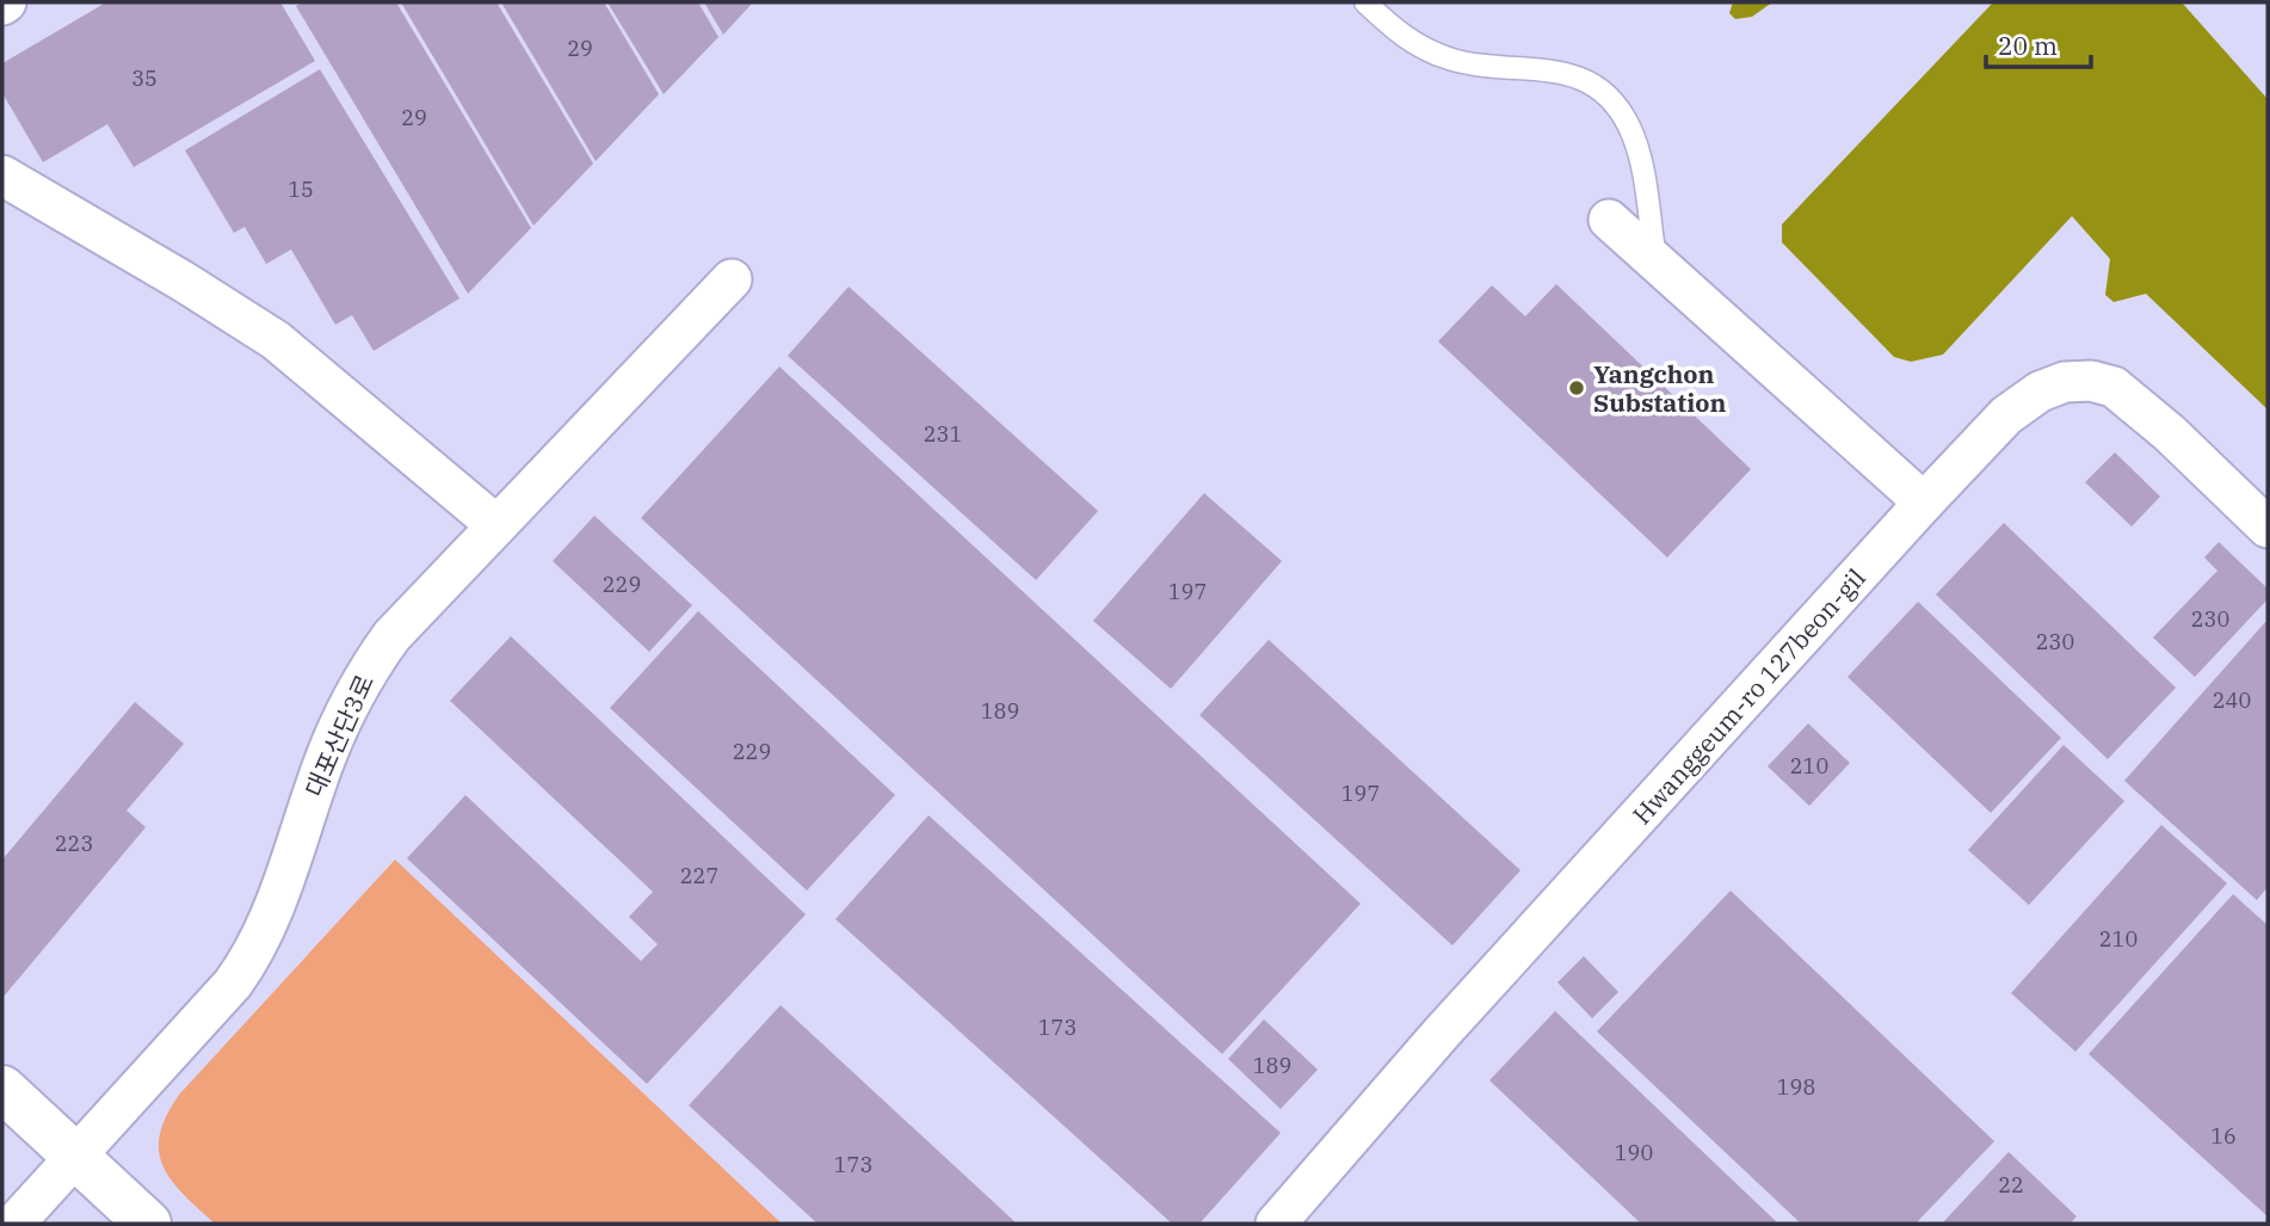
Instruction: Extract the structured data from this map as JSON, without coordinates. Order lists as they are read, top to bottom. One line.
{"streets":{"street":["Hwanggeum-ro 127beon-gil","대포산단3로"]},"places":["Yangchon Substation"],"house_numbers":["29","35","29","15","231","229","197","230","230","240","189","229","210","197","223","227","210","173","189","198","16","190","173","22"],"scale_bar":"20 m"}
